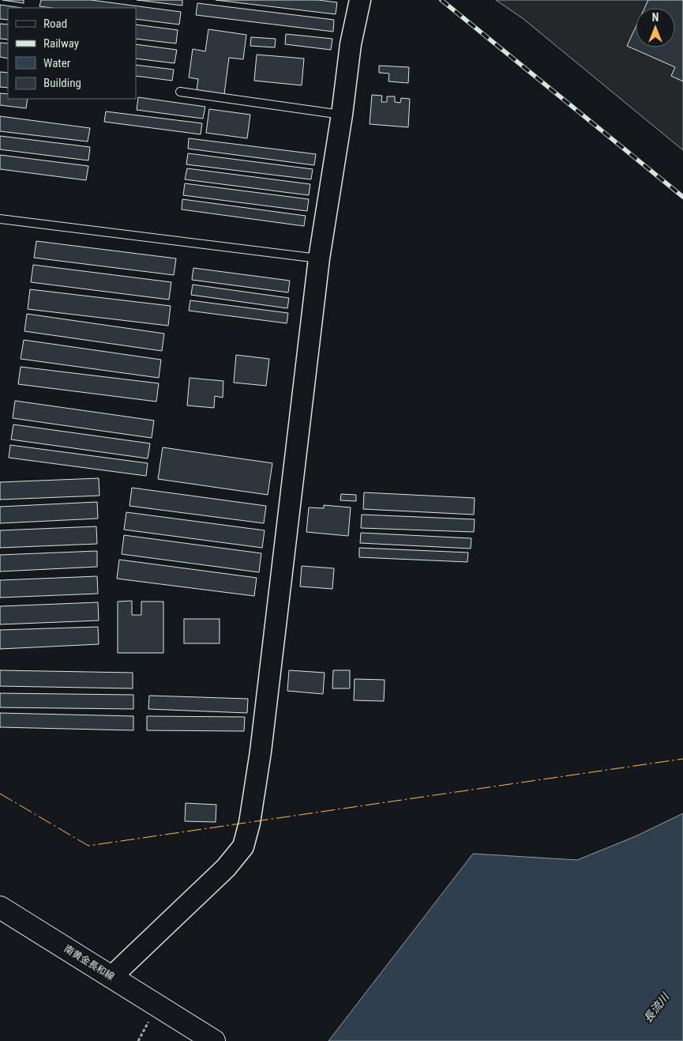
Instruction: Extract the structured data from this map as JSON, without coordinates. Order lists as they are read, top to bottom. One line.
{"streets":{"main road":["南黄金長和線"]},"water":["長流川"],"legend":["Road","Railway","Water","Building"],"north":"top"}
